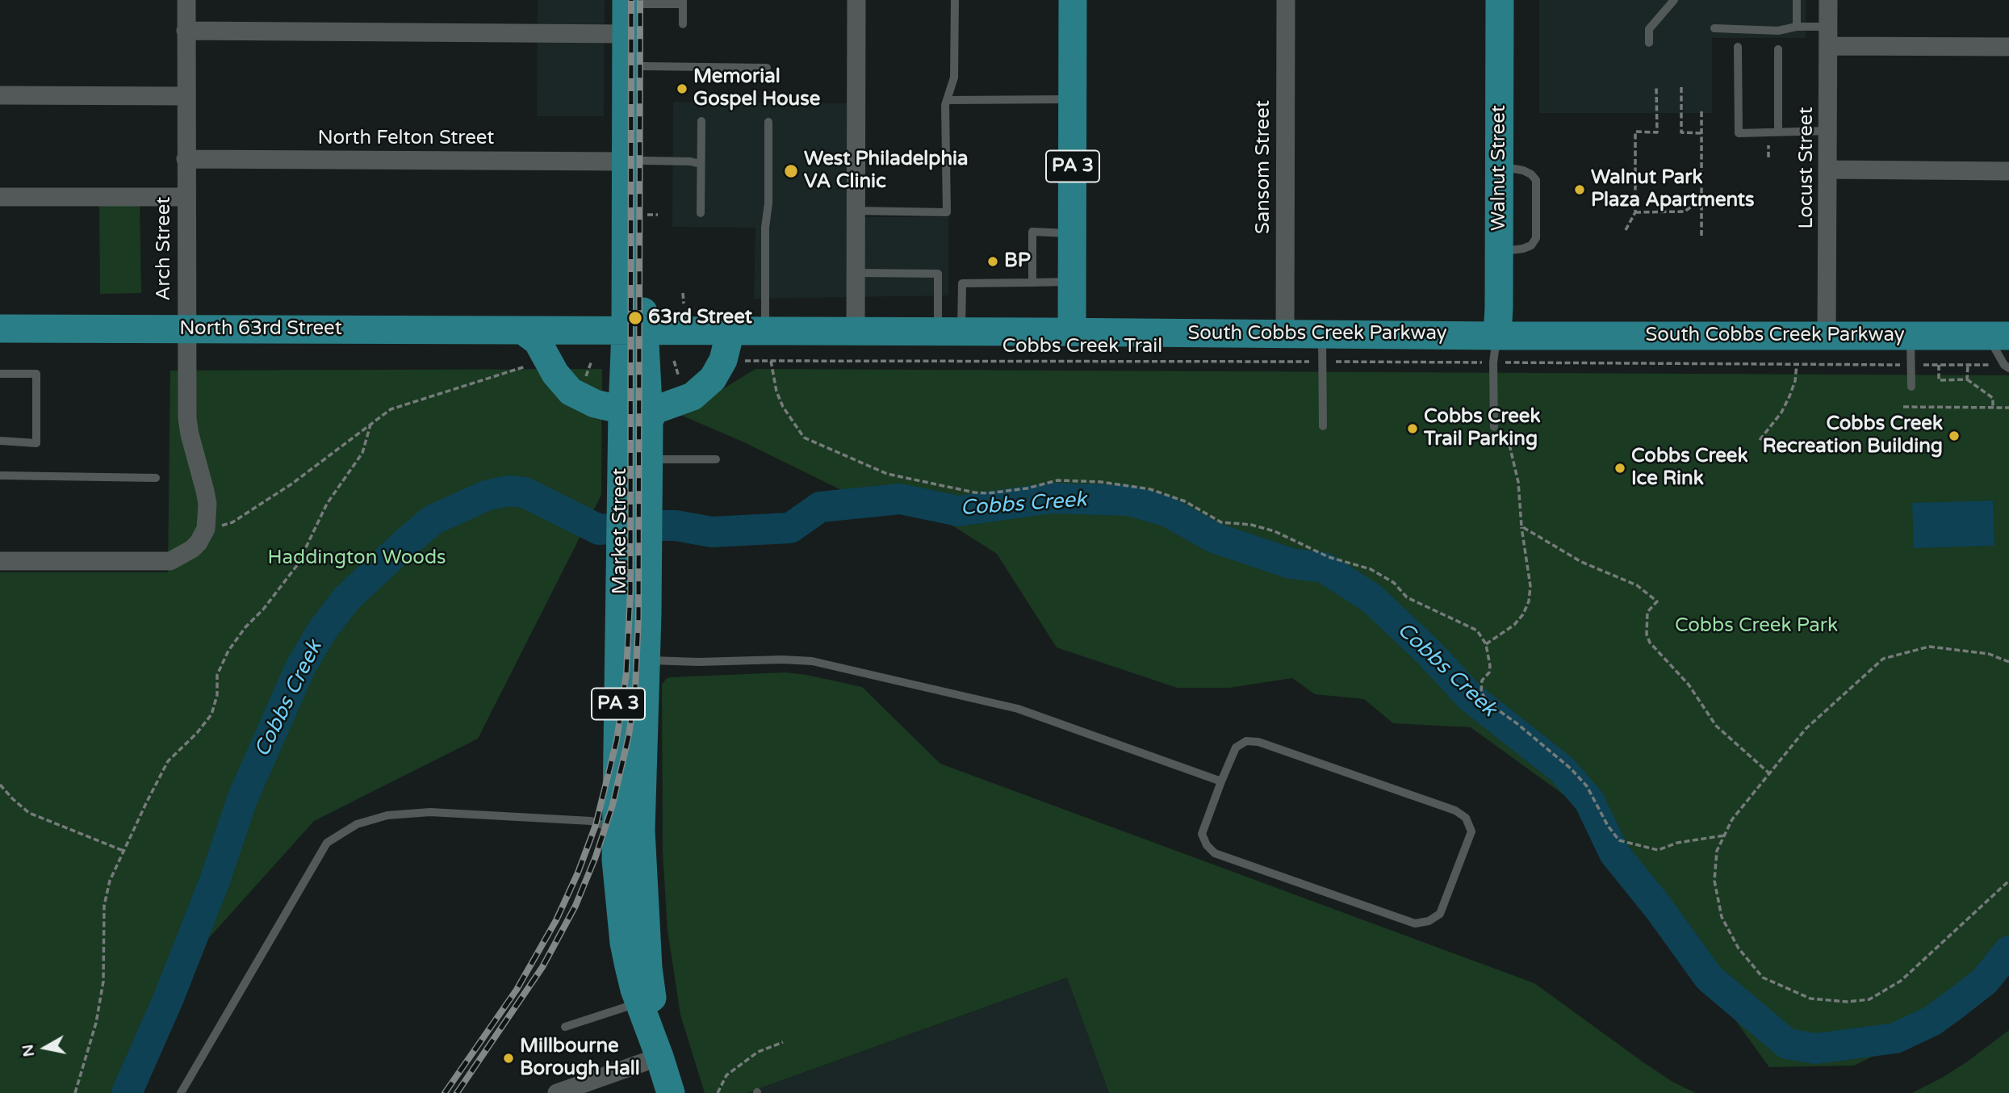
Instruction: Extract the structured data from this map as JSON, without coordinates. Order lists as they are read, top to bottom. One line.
{"streets":{"main road":["PA 3","Walnut Street","North 63rd Street","South Cobbs Creek Parkway","Market Street"],"street":["North Felton Street","Sansom Street","Locust Street","Arch Street"],"path":["Cobbs Creek Trail"]},"crossings":[["North Felton Street","Arch Street"],["North Felton Street","Market Street"],["PA 3","South Cobbs Creek Parkway"],["Sansom Street","South Cobbs Creek Parkway"],["Walnut Street","South Cobbs Creek Parkway"],["Walnut Street","Cobbs Creek Trail"],["Locust Street","South Cobbs Creek Parkway"],["Arch Street","North 63rd Street"],["North 63rd Street","South Cobbs Creek Parkway"],["North 63rd Street","Market Street"],["South Cobbs Creek Parkway","Cobbs Creek Trail"],["South Cobbs Creek Parkway","Market Street"]],"water":["Cobbs Creek"],"parks":["Haddington Woods","Cobbs Creek Park"],"places":["Memorial Gospel House","West Philadelphia VA Clinic","Walnut Park Plaza Apartments","BP","63rd Street","Cobbs Creek Trail Parking","Cobbs Creek Recreation Building","Cobbs Creek Ice Rink","Millbourne Borough Hall"],"north":"left"}
